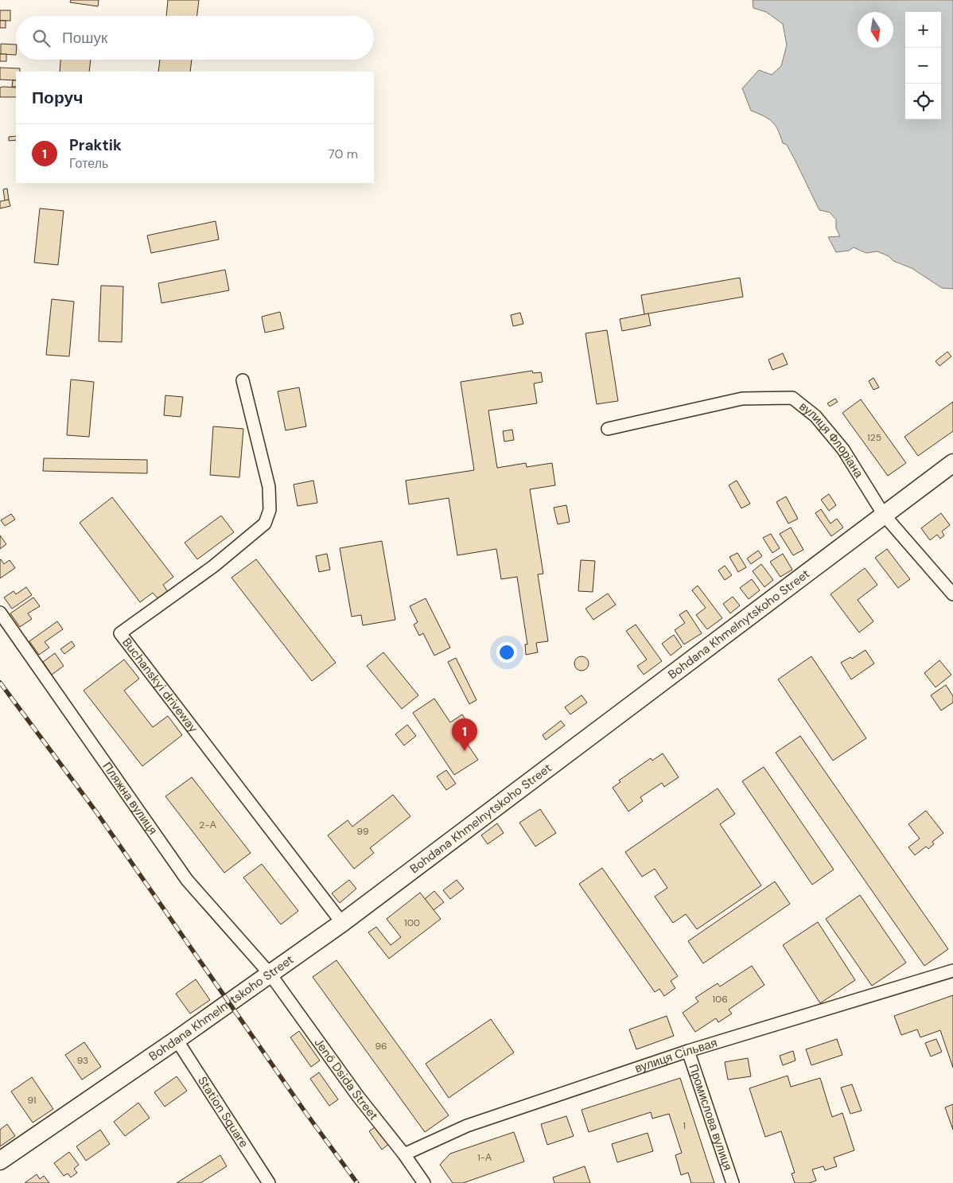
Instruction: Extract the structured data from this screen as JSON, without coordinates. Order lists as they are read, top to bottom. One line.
{"streets":{"highway":["Bohdana Khmelnytskoho Street"],"street":["вулиця Флоріана","Buchanskyi driveway","Пляжна вулиця","вулиця Сільвая","Jenő Dsida Street","Station Square","Промислова вулиця"]},"crossings":[["вулиця Флоріана","Bohdana Khmelnytskoho Street"],["Bohdana Khmelnytskoho Street","Buchanskyi driveway"],["Bohdana Khmelnytskoho Street","Пляжна вулиця"],["Bohdana Khmelnytskoho Street","Jenő Dsida Street"],["Bohdana Khmelnytskoho Street","Station Square"],["Пляжна вулиця","Jenő Dsida Street"],["вулиця Сільвая","Jenő Dsida Street"],["вулиця Сільвая","Промислова вулиця"]],"house_numbers":["125","2-А","99","100","106","96","93","91","1","1-А"],"north":"bottom","page":{"map_buttons":["+","−"],"search":"Пошук","heading":"Поруч","list":[{"mark":"1","name":"Praktik","note":"Готель","value":"70 m"}],"pins":"1"}}
